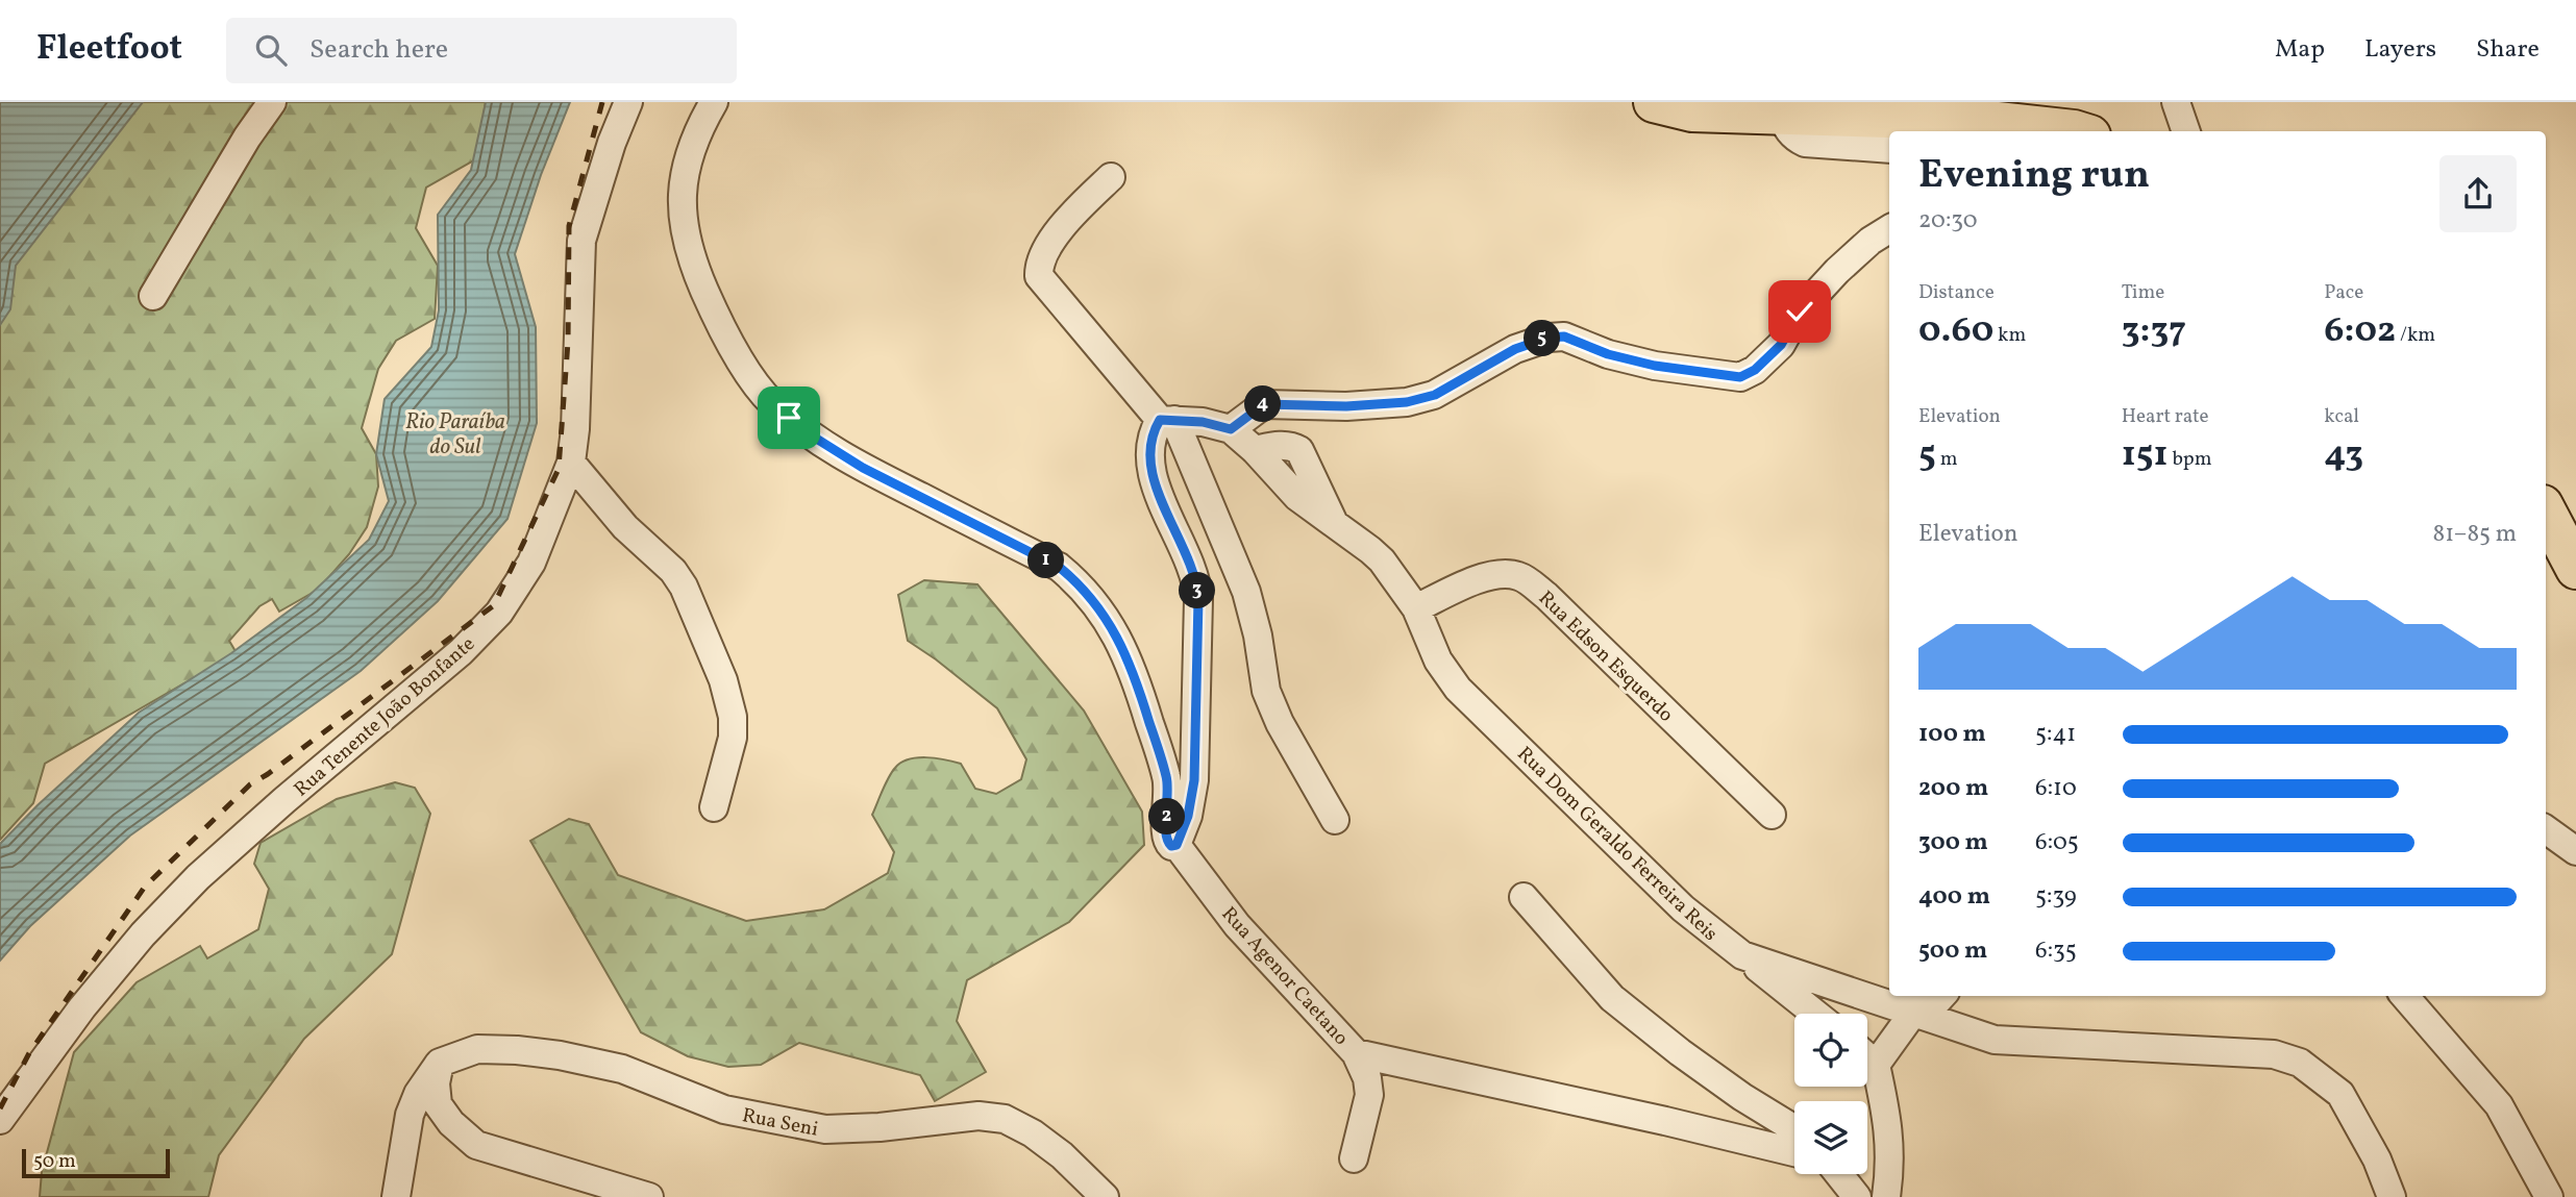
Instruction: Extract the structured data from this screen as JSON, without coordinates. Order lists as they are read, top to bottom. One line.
{"streets":{"street":["Rua Edson Esquerdo","Rua Tenente João Bonfante","Rua Dom Geraldo Ferreira Reis","Rua Agenor Caetano","Rua Seni"]},"crossings":[["Rua Edson Esquerdo","Rua Dom Geraldo Ferreira Reis"]],"water":["Rio Paraíba do Sul"],"scale_bar":"50 m","page":{"header":"Fleetfoot","search":"Search here","nav":["Map","Layers","Share"],"heading":["Evening run","20:30"],"stats":[["Distance","0.60 km"],["Time","3:37"],["Pace","6:02 /km"],["Elevation","5 m"],["Heart rate","151 bpm"],["kcal","43"]],"pins":["5","4","1","3","2"],"chart":["Elevation","81–85 m"],"list":[{"name":"100 m","note":"5:41"},{"name":"200 m","note":"6:10"},{"name":"300 m","note":"6:05"},{"name":"400 m","note":"5:39"},{"name":"500 m","note":"6:35"}],"scale":"50 m"}}
